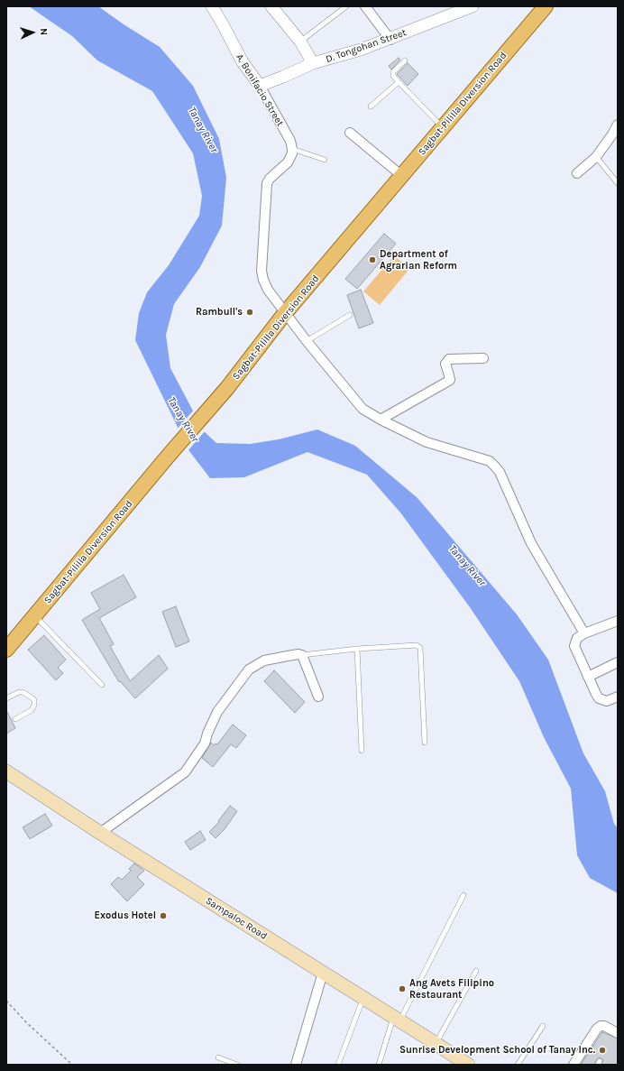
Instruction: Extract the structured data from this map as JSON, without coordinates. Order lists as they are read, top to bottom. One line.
{"streets":{"main road":["Sagbat-Pililla Diversion Road","Sampaloc Road"],"street":["D. Tongohan Street","A. Bonifacio Street"]},"crossings":[["D. Tongohan Street","A. Bonifacio Street"]],"water":["Tanay River"],"places":["Department of Agrarian Reform","Rambull's","Exodus Hotel","Ang Avets Filipino Restaurant","Sunrise Development School of Tanay Inc."],"north":"right"}
